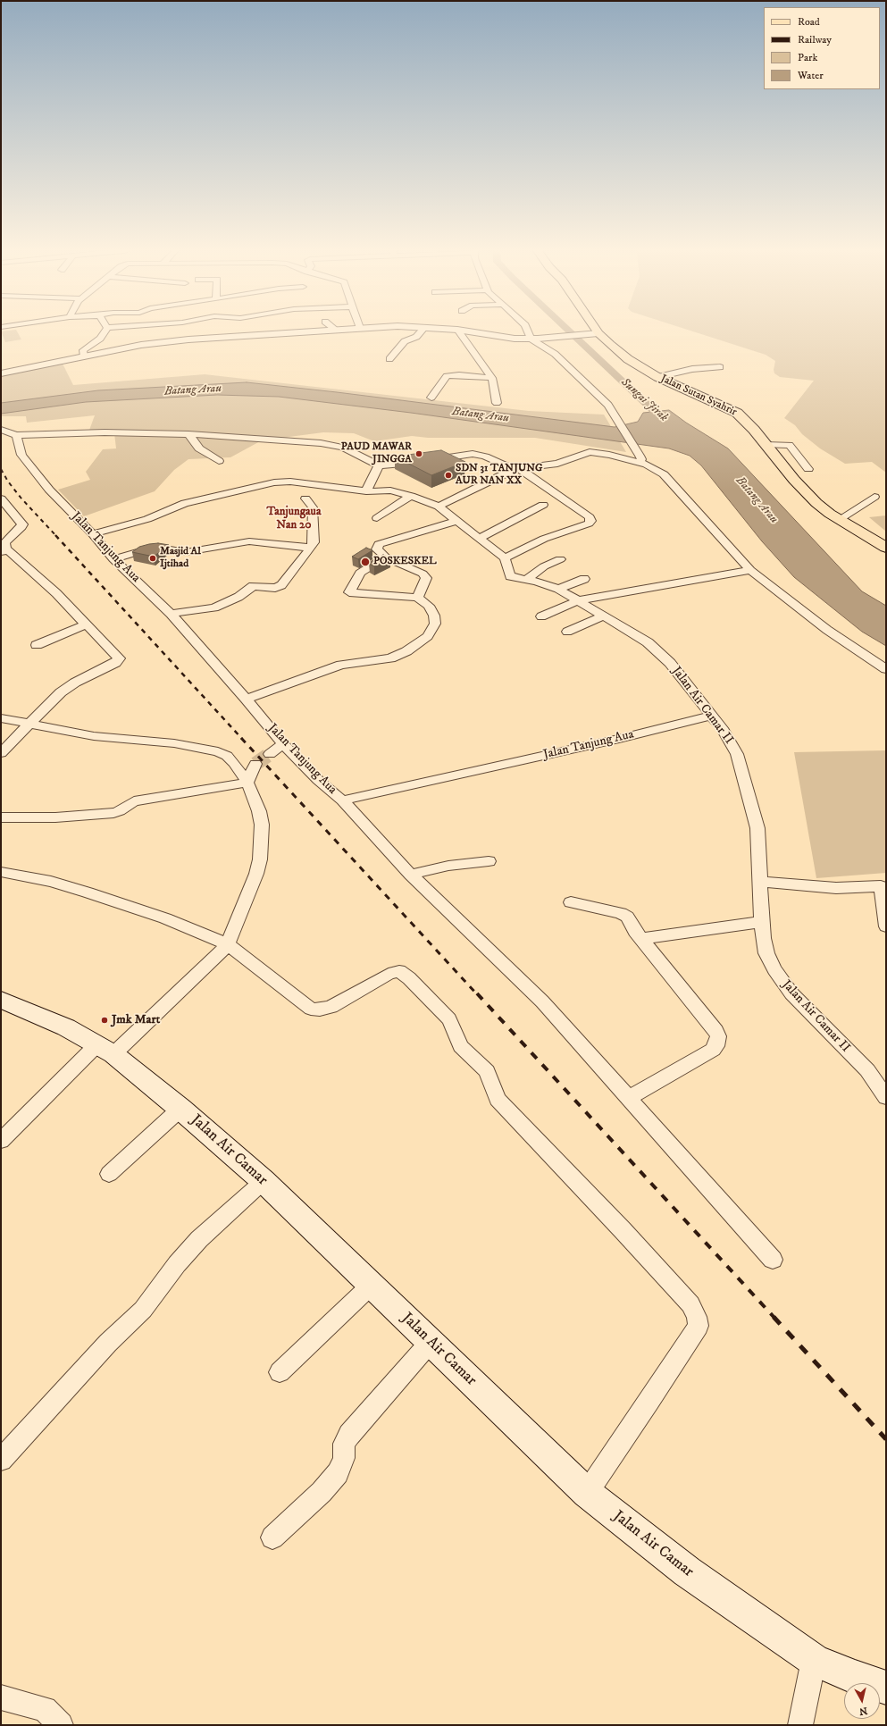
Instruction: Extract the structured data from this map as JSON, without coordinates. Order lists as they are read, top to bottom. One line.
{"streets":{"main road":["Jalan Sutan Syahrir","Jalan Air Camar"],"street":["Jalan Tanjung Aua","Jalan Air Camar II"]},"crossings":[["Jalan Tanjung Aua","Jalan Air Camar II"]],"districts":["Tanjungaua Nan 20"],"water":["Batang Arau","Sungai Jirak"],"places":["PAUD MAWAR JINGGA","SDN 31 TANJUNG AUR NAN XX","Masjid Al Ijtihad","POSKESKEL","Jmk Mart"],"legend":["Road","Railway","Park","Water"],"north":"bottom"}
